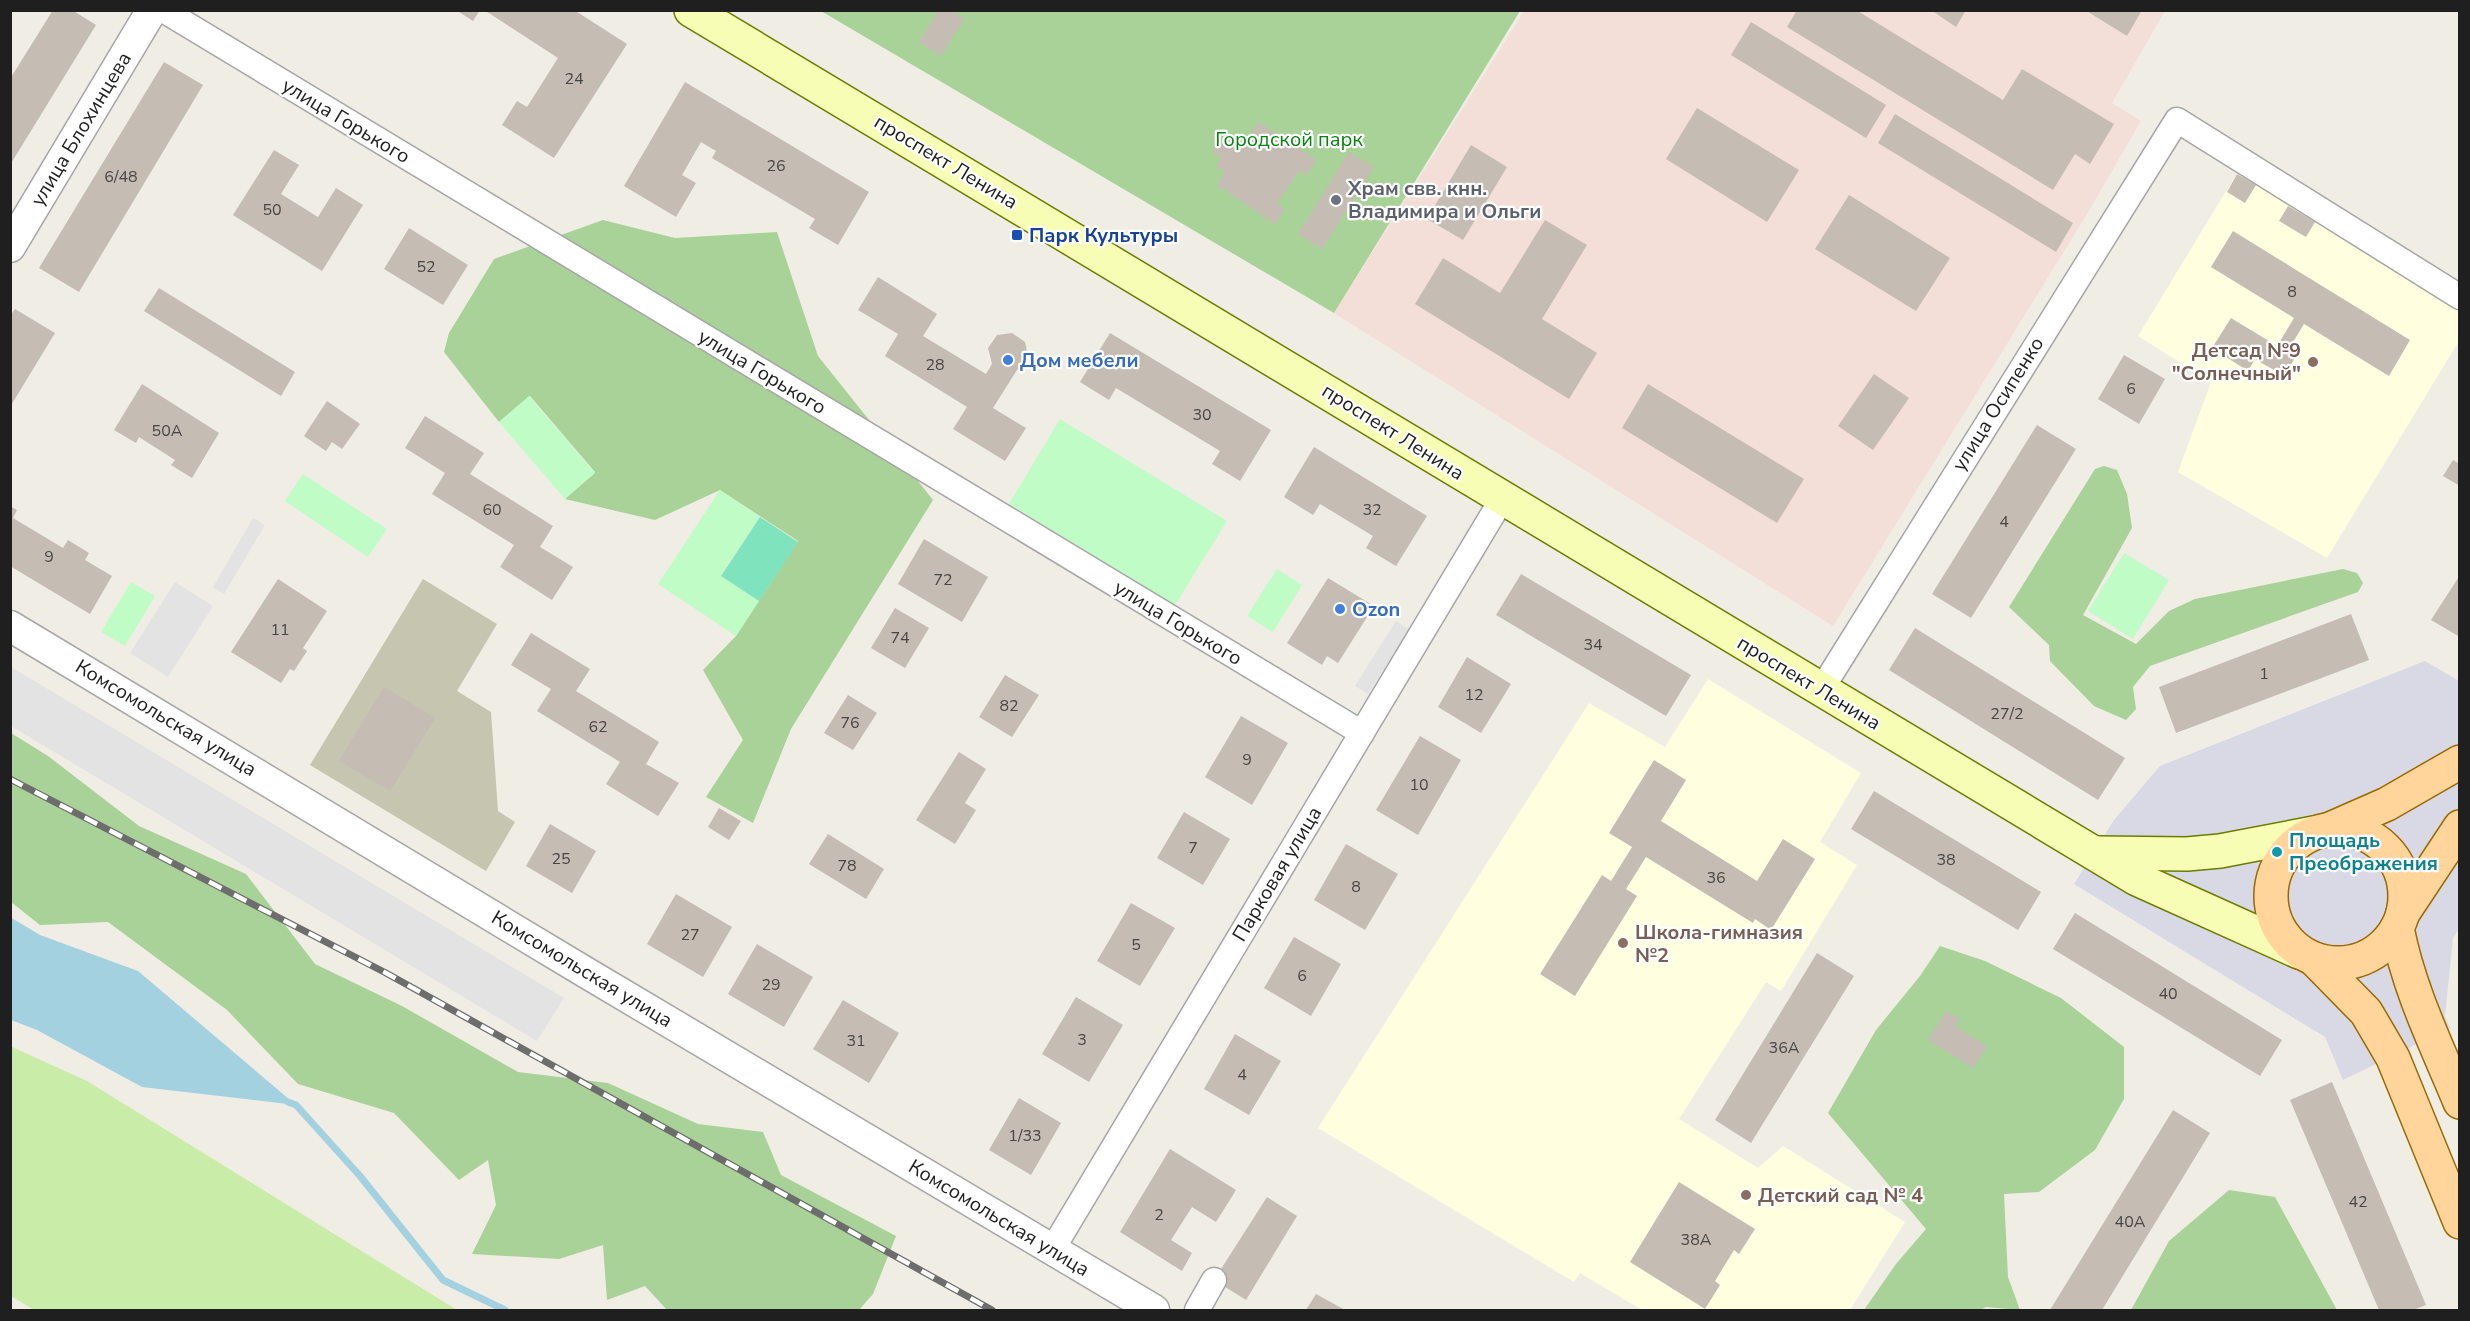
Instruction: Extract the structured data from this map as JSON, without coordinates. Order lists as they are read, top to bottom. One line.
{"streets":{"main road":["проспект Ленина"],"street":["улица Горького","улица Блохинцева","улица Осипенко","Комсомольская улица","Парковая улица"]},"crossings":[["улица Горького","Парковая улица"],["проспект Ленина","улица Осипенко"],["проспект Ленина","Парковая улица"],["Комсомольская улица","Парковая улица"]],"parks":["Городской парк"],"places":{"other":["Храм свв. кнн. Владимира и Ольги","Дом мебели","Детсад №9 \"Солнечный\"","Ozon","Площадь Преображения","Школа-гимназия №2","Детский сад № 4"],"transit":["Парк Культуры"]},"house_numbers":["24","26","6/48","50","52","8","28","6","30","50А","60","32","4","9","72","11","74","34","1","12","82","27/2","76","62","9","10","7","25","38","78","36","8","27","5","6","29","40","3","31","36А","4","1/33","42","2","40А","38А"]}
